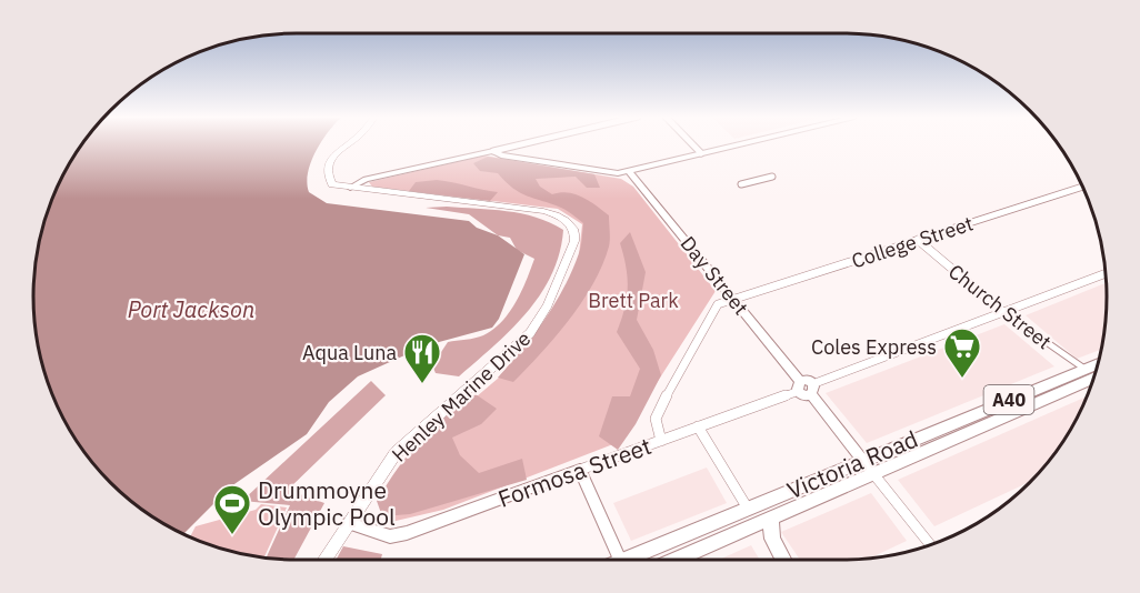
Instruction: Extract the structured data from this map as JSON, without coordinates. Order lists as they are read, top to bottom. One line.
{"streets":{"highway":["A40","Victoria Road"],"main road":["Henley Marine Drive"],"street":["College Street","Day Street","Church Street","Formosa Street"]},"crossings":[["College Street","Day Street"],["College Street","Church Street"],["Day Street","Formosa Street"],["Church Street","Victoria Road"],["Henley Marine Drive","Formosa Street"]],"water":["Port Jackson"],"parks":["Brett Park"],"places":{"supermarket":["Coles Express"],"restaurant":["Aqua Luna"],"sports":["Drummoyne Olympic Pool"]}}
